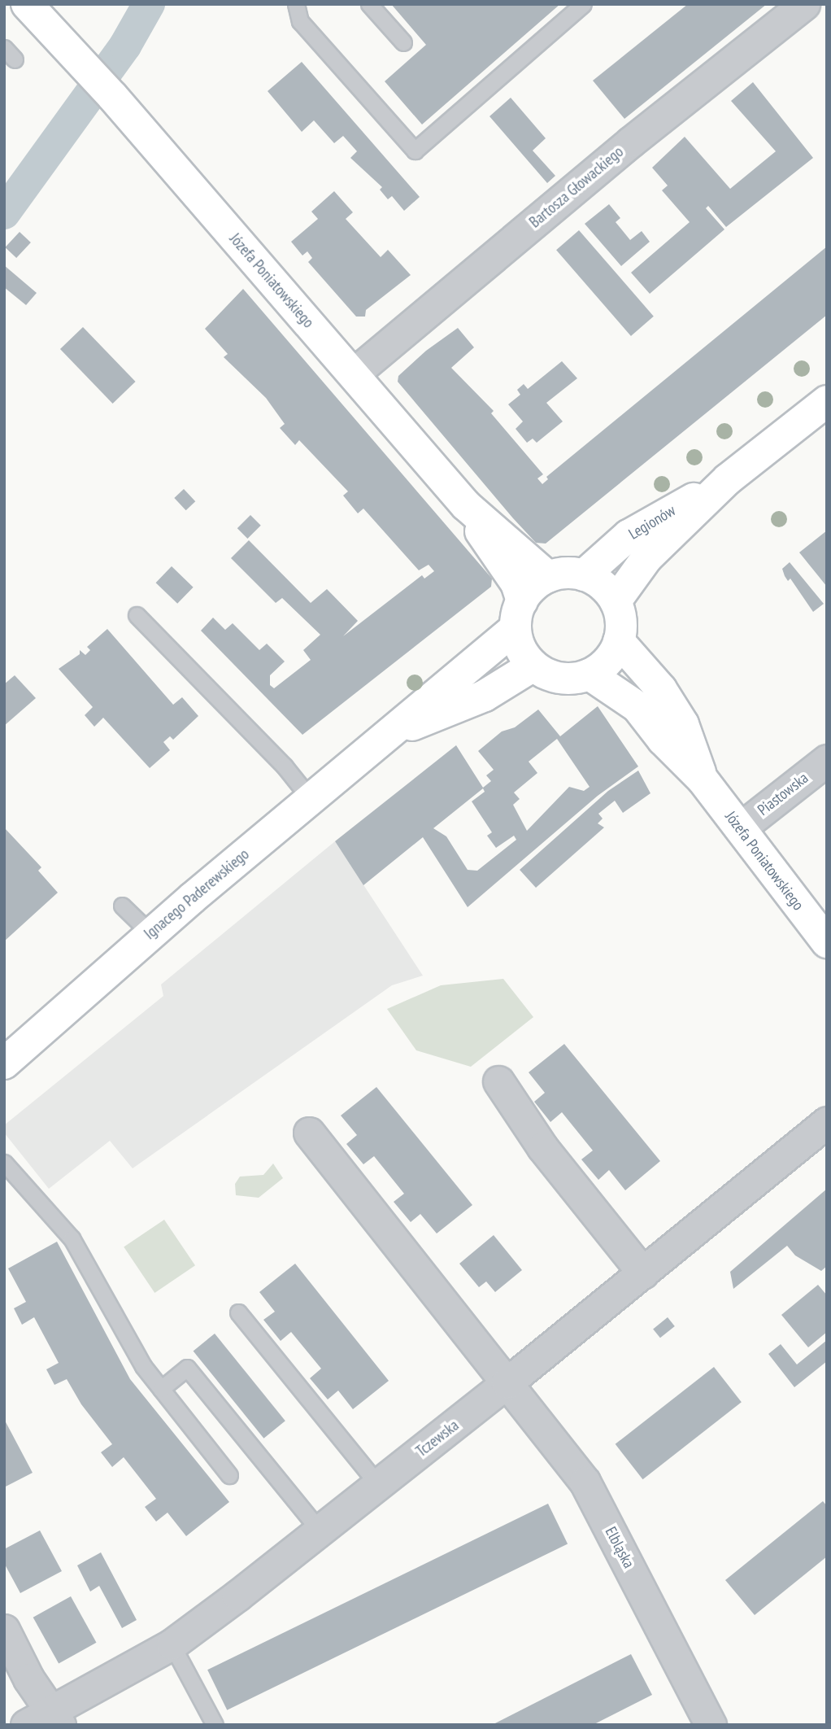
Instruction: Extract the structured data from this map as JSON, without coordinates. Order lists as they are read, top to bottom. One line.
{"streets":{"main road":["Józefa Poniatowskiego","Legionów","Ignacego Paderewskiego"],"street":["Bartosza Głowackiego","Piastowska","Tczewska","Elbląska"]},"crossings":[["Bartosza Głowackiego","Józefa Poniatowskiego"],["Józefa Poniatowskiego","Legionów"],["Józefa Poniatowskiego","Piastowska"],["Józefa Poniatowskiego","Ignacego Paderewskiego"],["Legionów","Ignacego Paderewskiego"],["Tczewska","Elbląska"]]}
